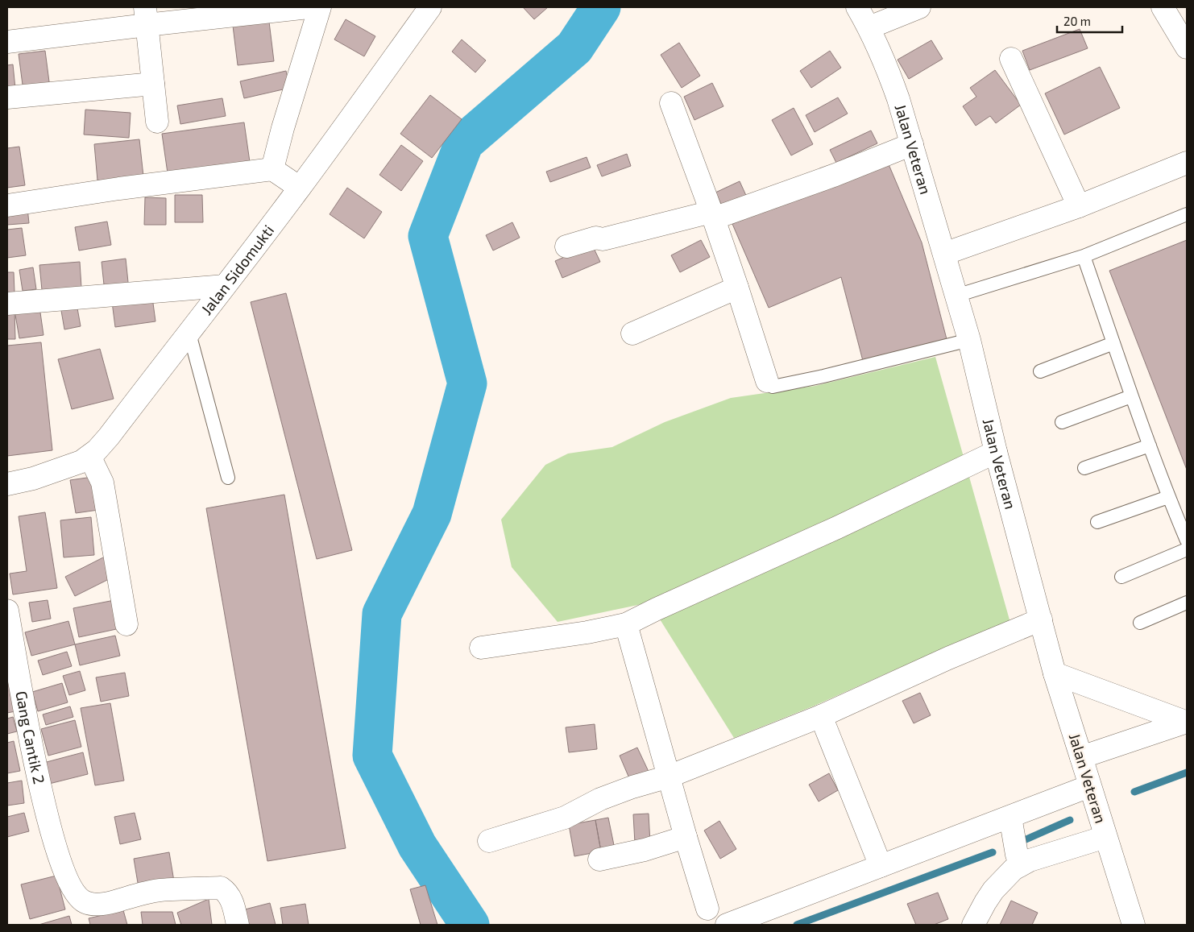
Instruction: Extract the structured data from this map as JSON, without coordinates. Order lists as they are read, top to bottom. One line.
{"streets":{"street":["Jalan Veteran","Jalan Sidomukti","Gang Cantik 2"]},"scale_bar":"20 m"}
